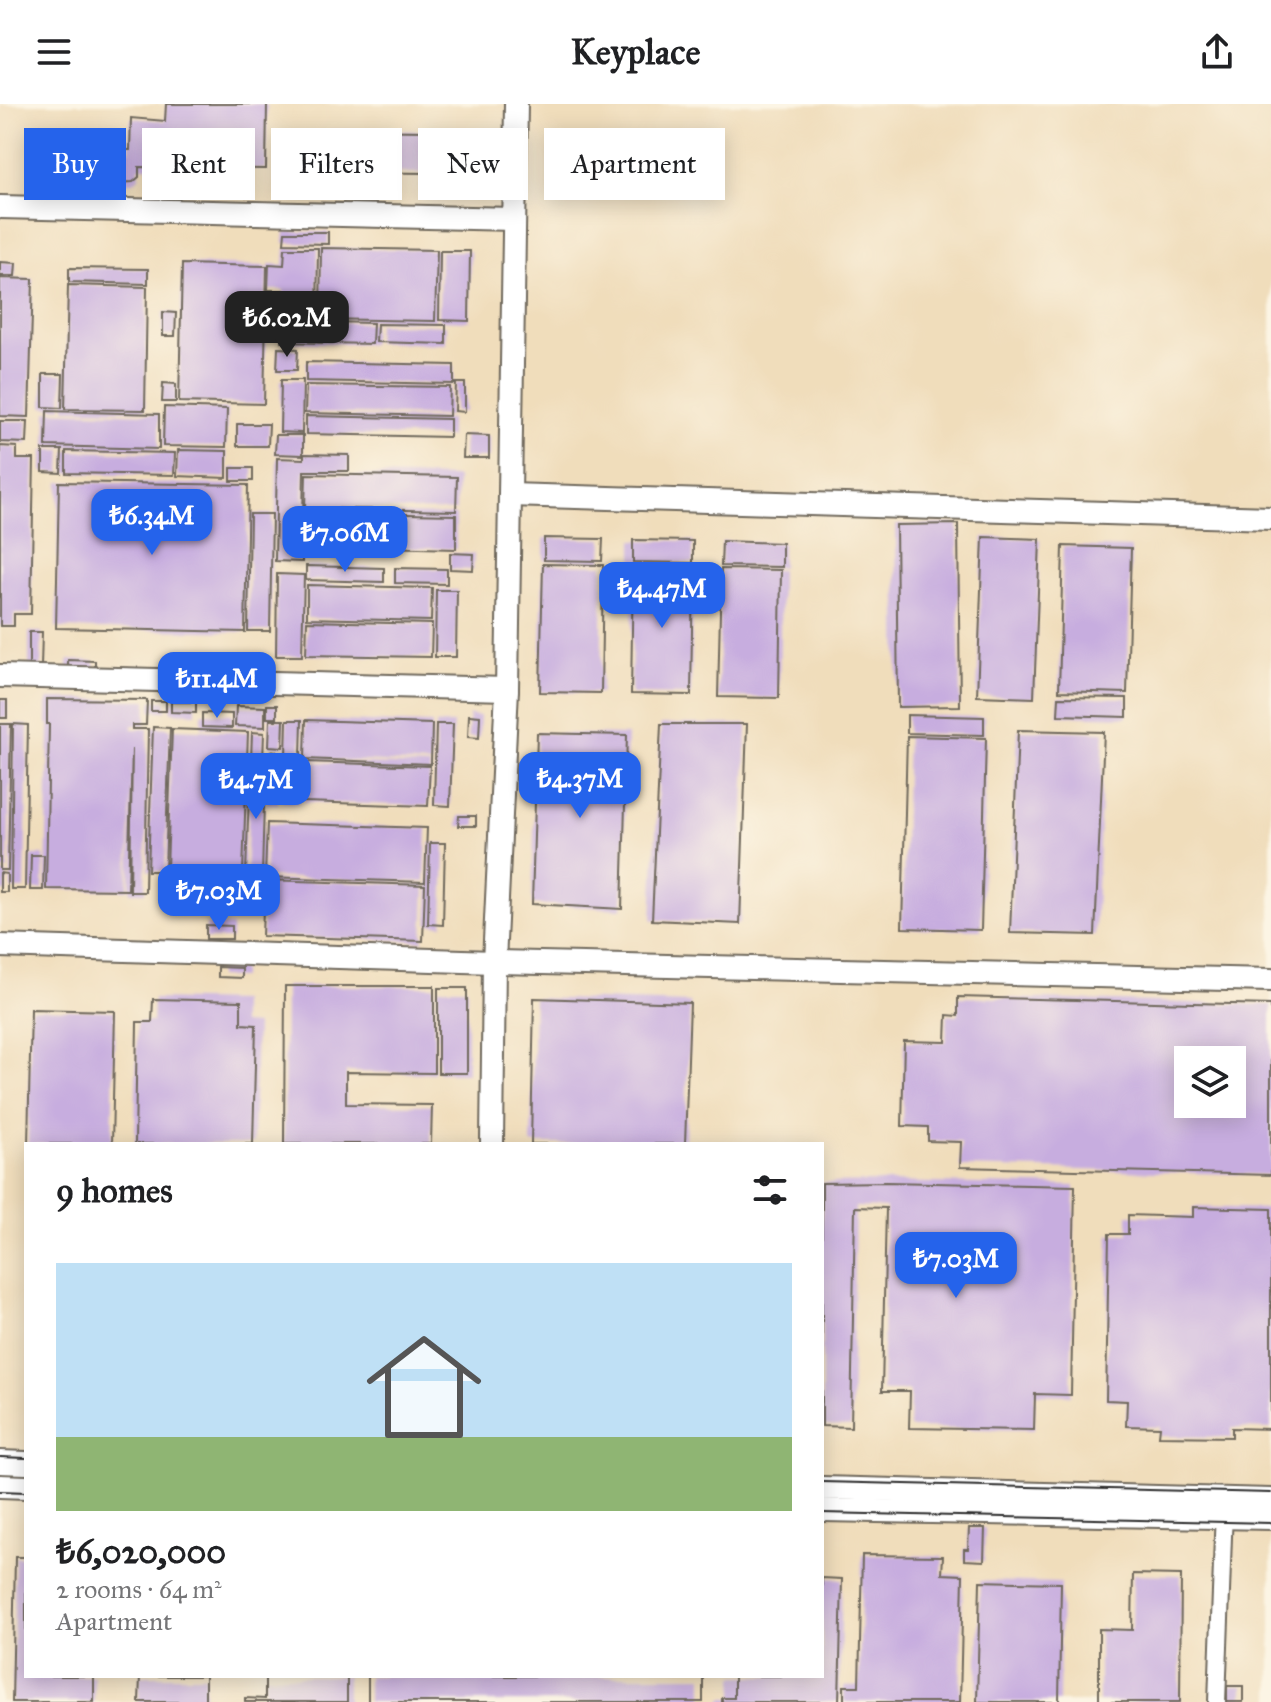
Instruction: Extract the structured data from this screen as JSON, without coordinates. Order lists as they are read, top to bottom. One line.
{"page":{"header":"Keyplace","chip":["Buy","Rent","Filters","New","Apartment"],"price":["₺6.02M","₺6.34M","₺7.06M","₺4.47M","₺11.4M","₺4.37M","₺4.7M","₺7.03M","₺7.03M"],"heading":"9 homes","list":[{"name":"₺6,020,000","note":"2 rooms · 64 m² · Apartment"}]}}
